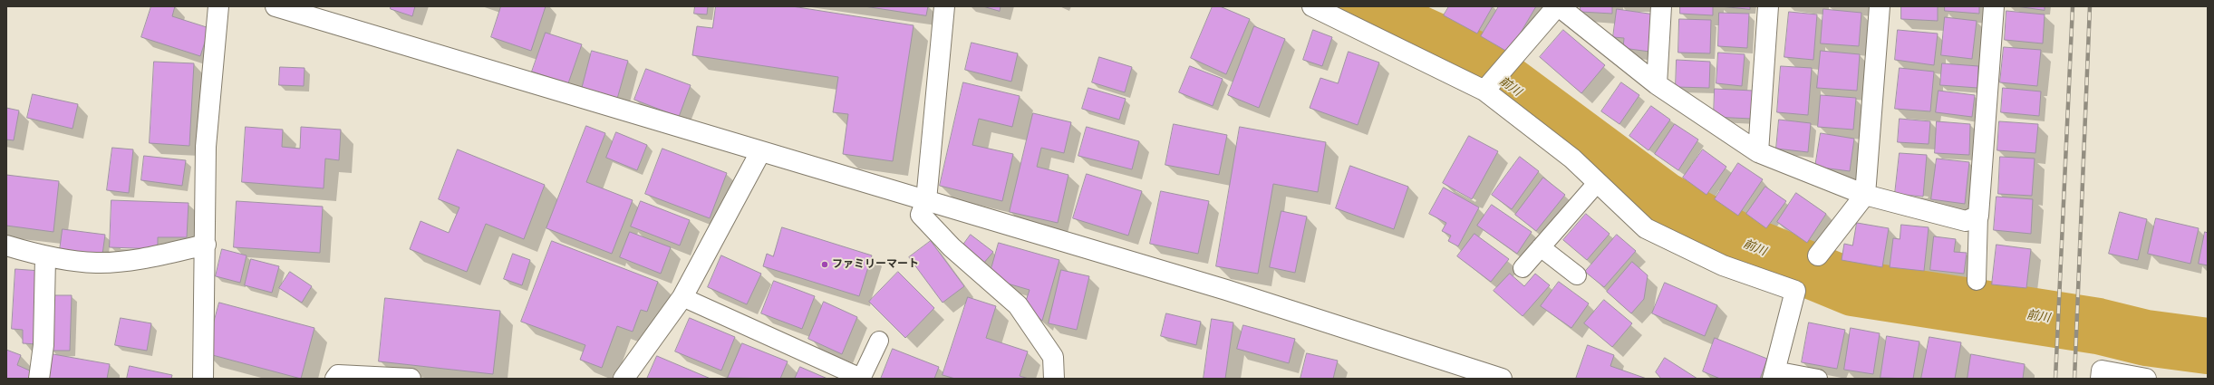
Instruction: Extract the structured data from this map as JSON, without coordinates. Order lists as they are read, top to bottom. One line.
{"water":["前川"],"places":["ファミリーマート"]}
